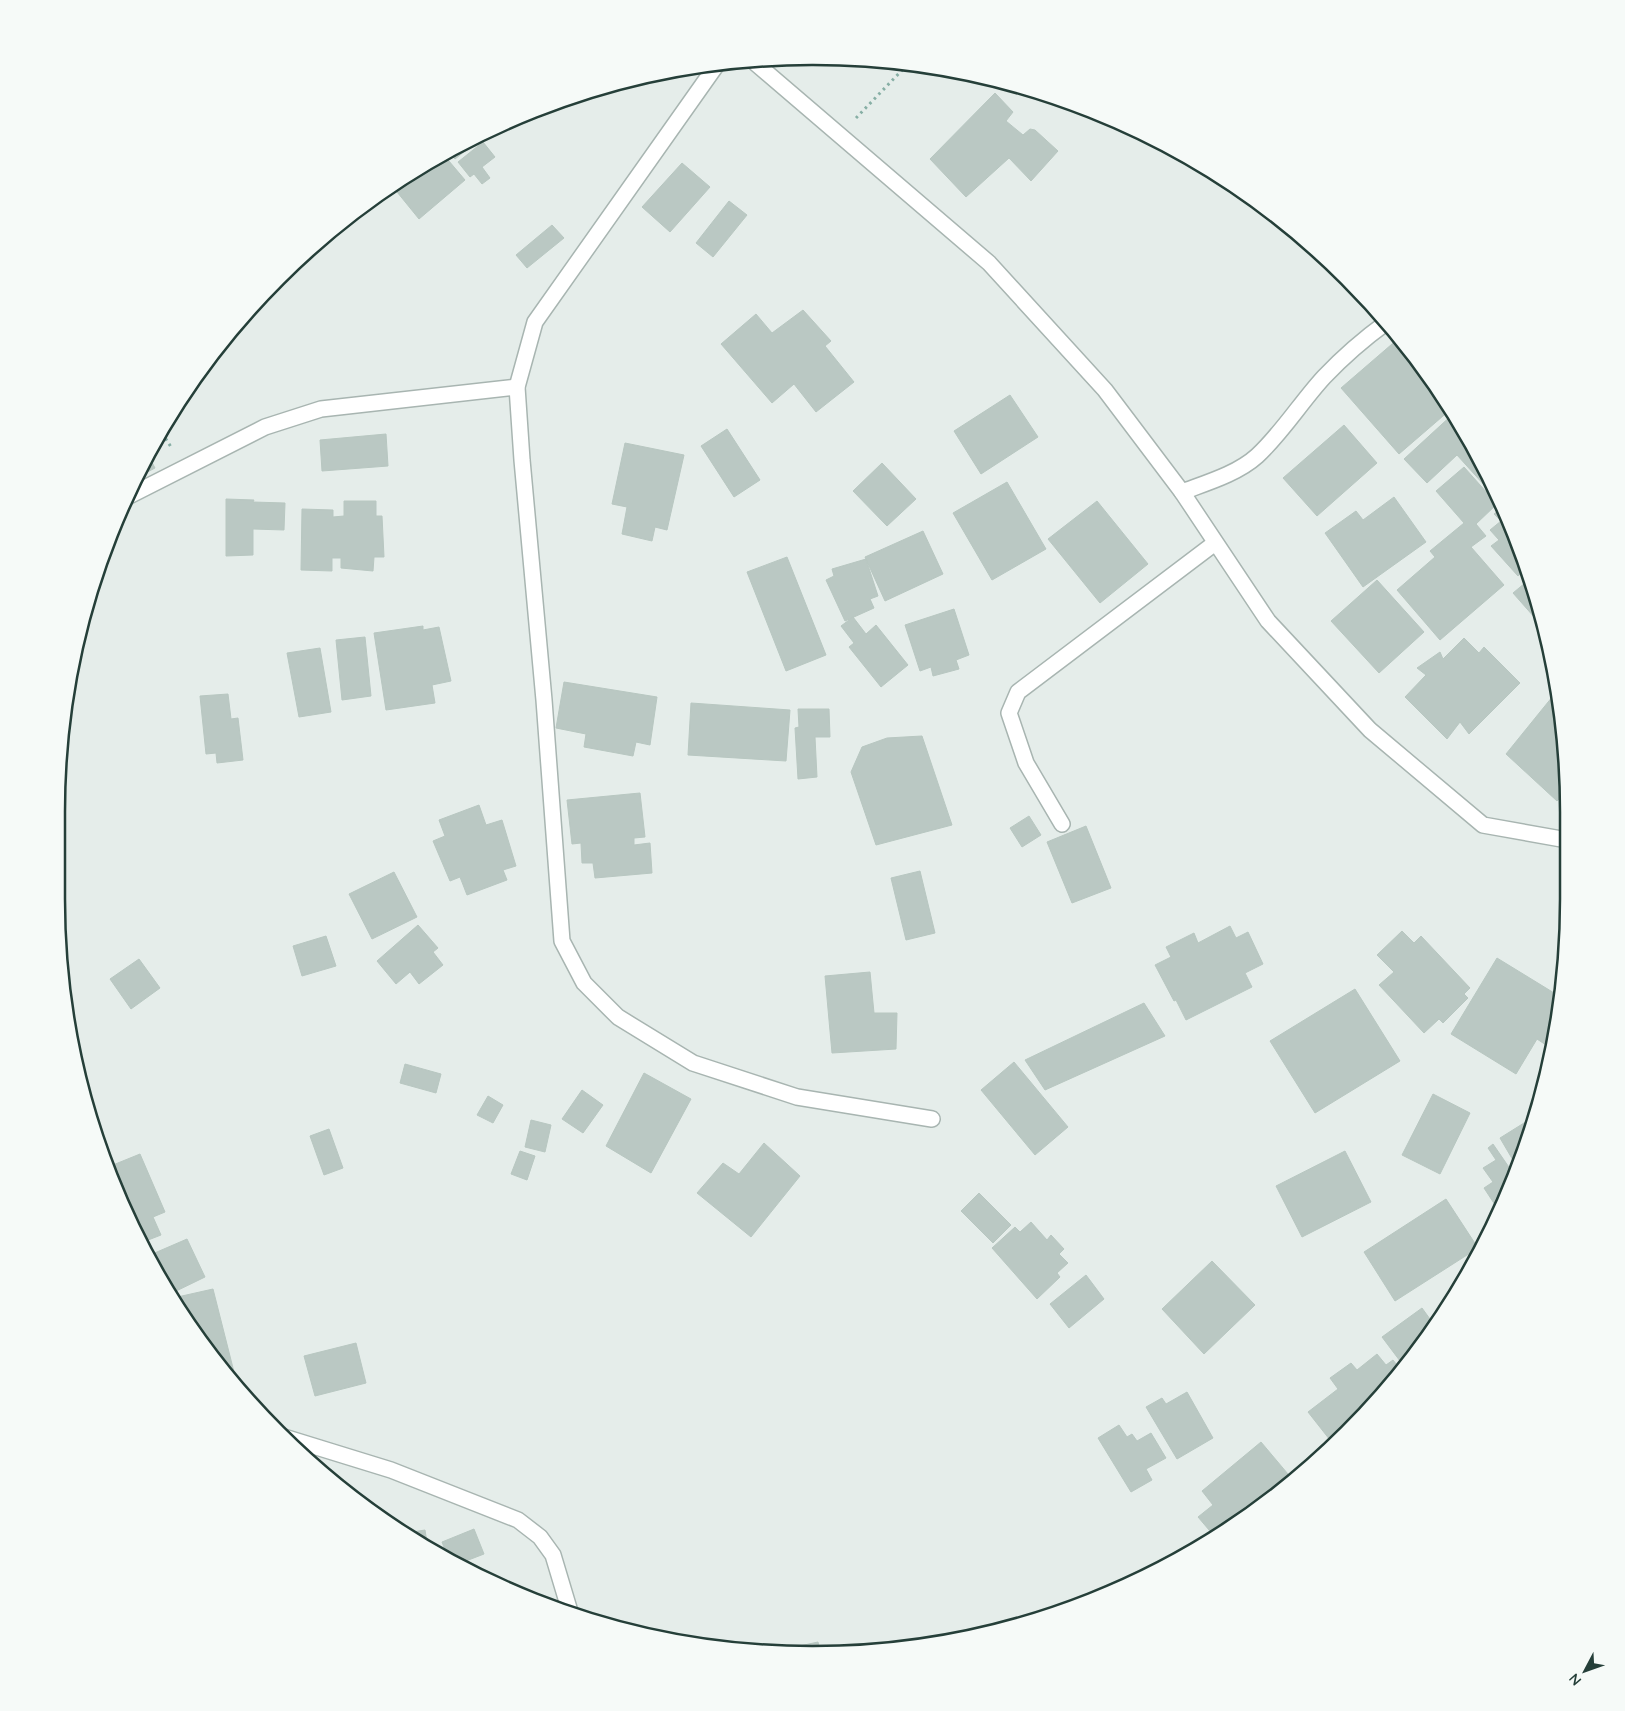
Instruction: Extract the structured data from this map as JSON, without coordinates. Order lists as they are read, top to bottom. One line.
{"north":"bottom left"}
